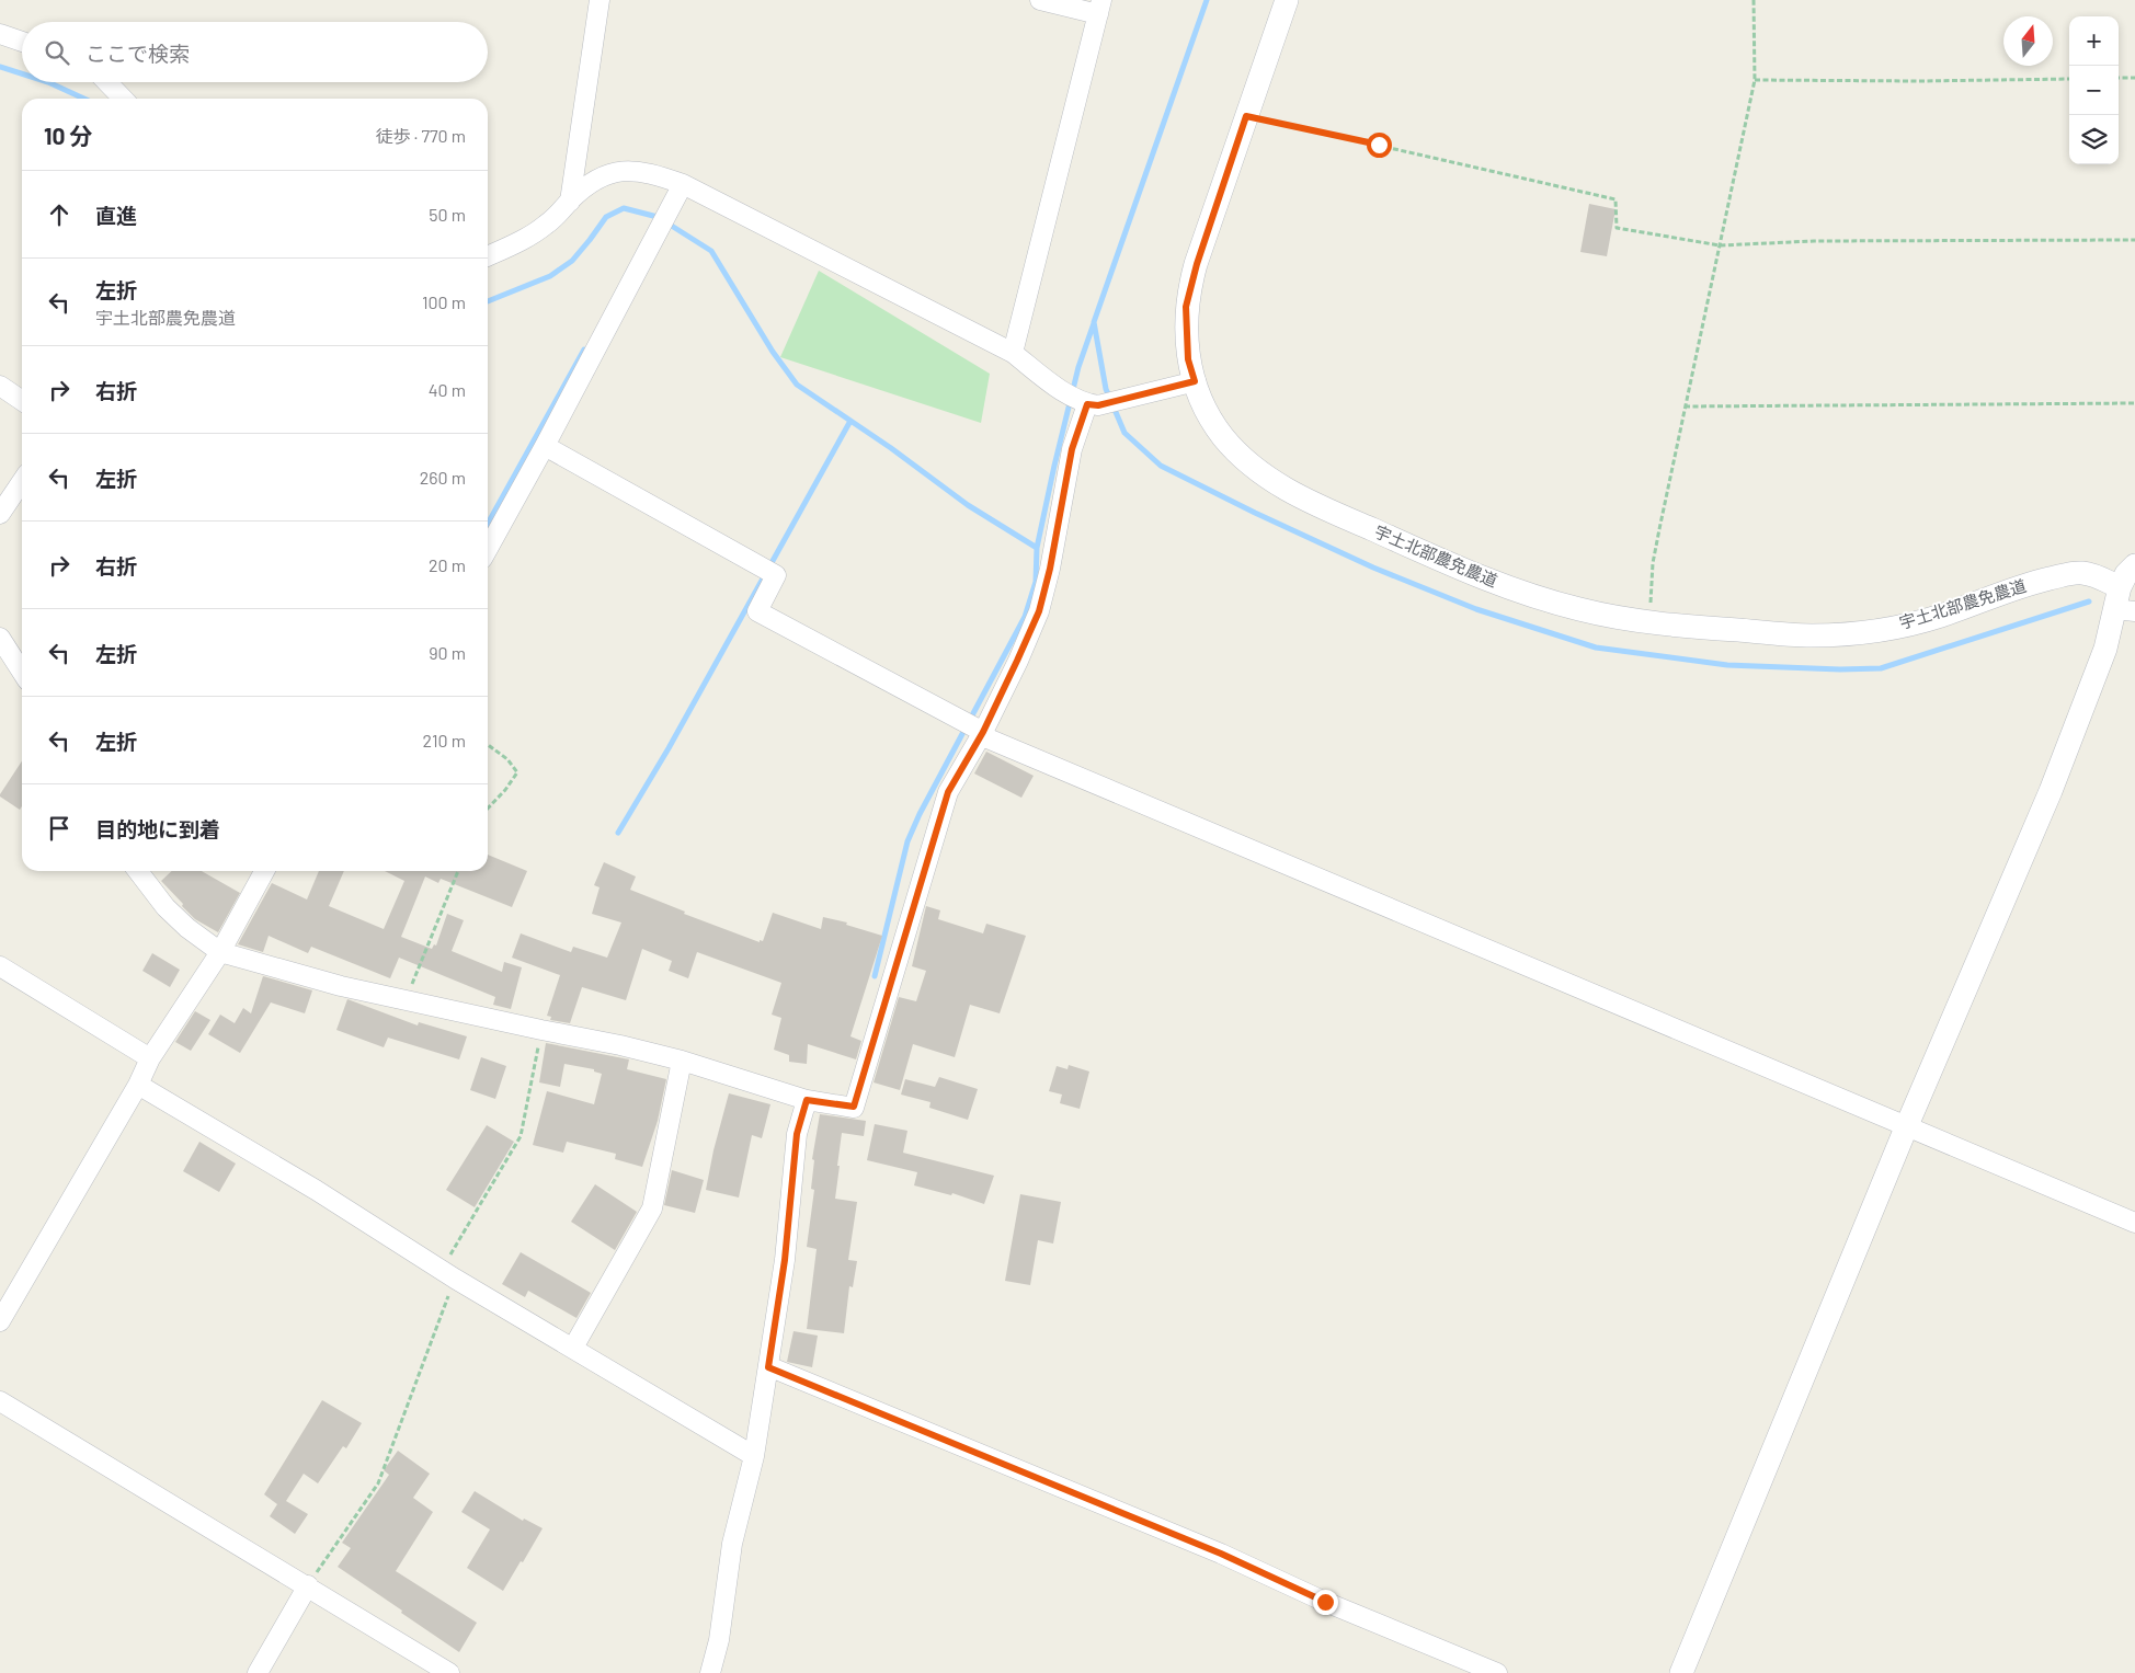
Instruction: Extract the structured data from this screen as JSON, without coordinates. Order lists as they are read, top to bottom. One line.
{"streets":{"street":["宇土北部農免農道"]},"north":"top","page":{"map_buttons":["+","−"],"search":"ここで検索","heading":["10 分","徒歩 · 770 m"],"list":[["直進","50 m"],["左折","宇土北部農免農道","100 m"],["右折","40 m"],["左折","260 m"],["右折","20 m"],["左折","90 m"],["左折","210 m"],"目的地に到着"]}}
